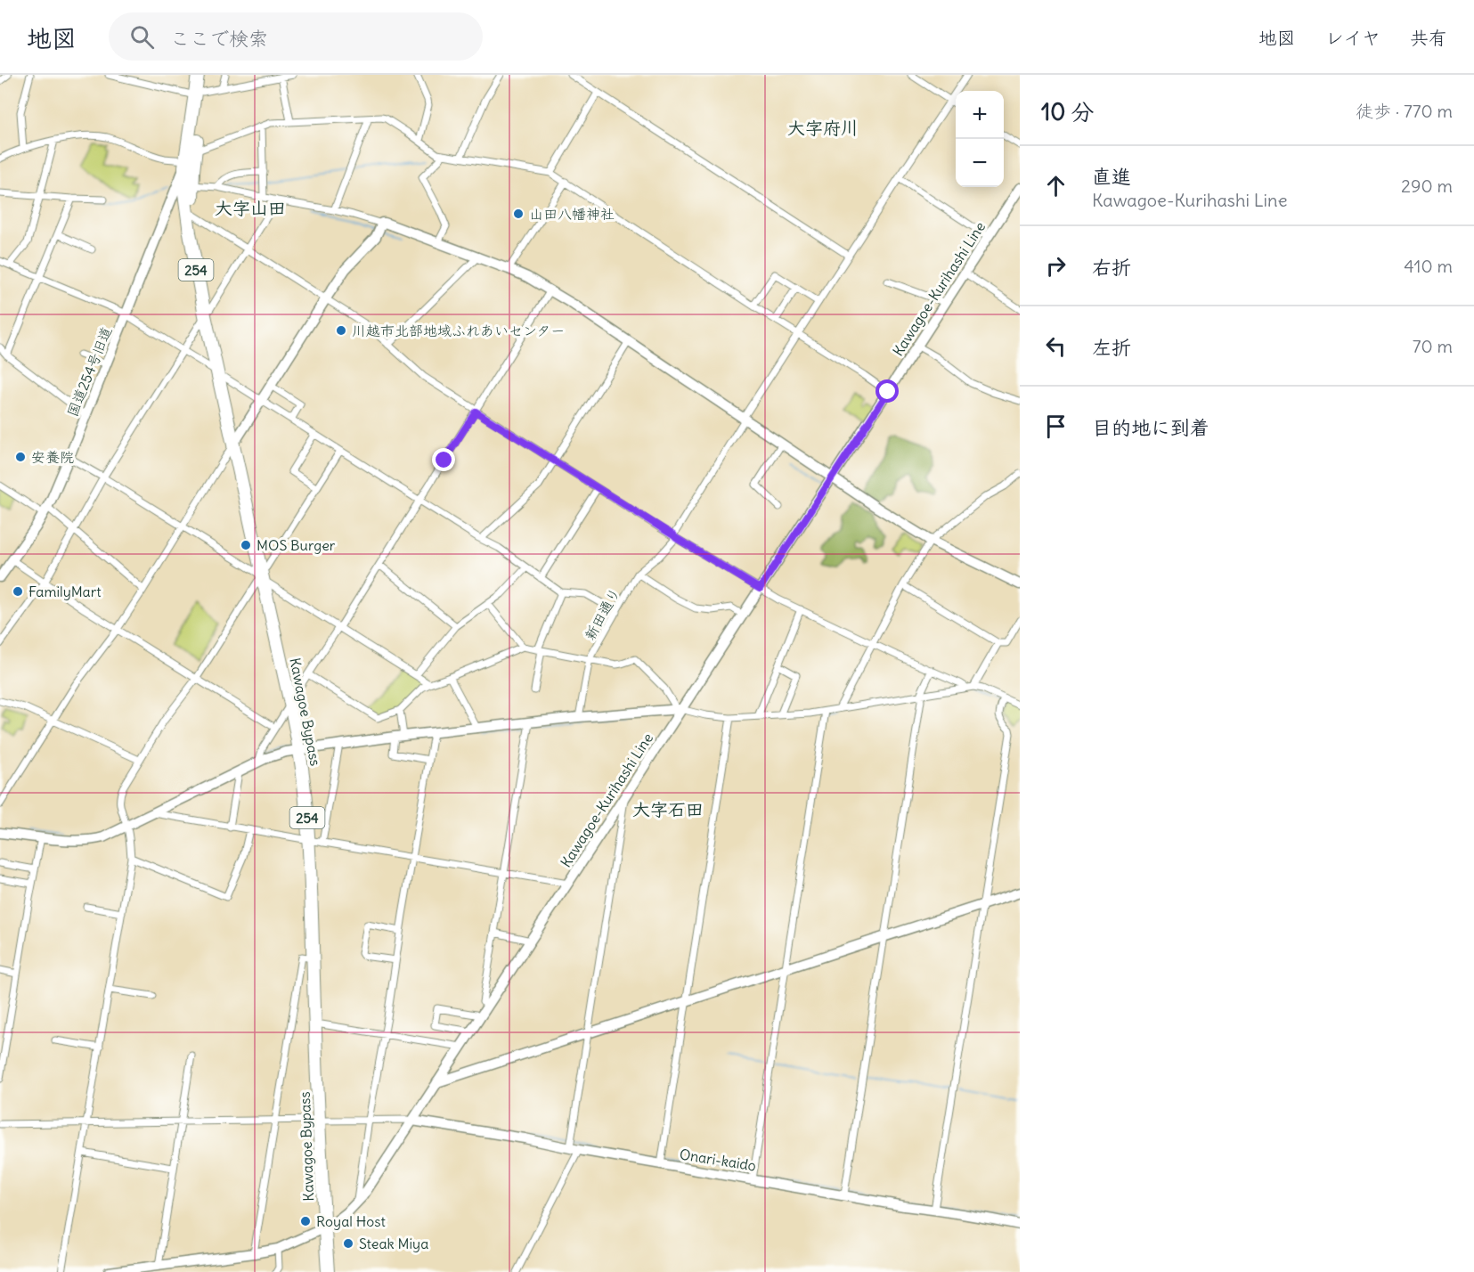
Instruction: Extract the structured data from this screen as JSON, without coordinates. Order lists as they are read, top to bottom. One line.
{"streets":{"highway":["254","Kawagoe Bypass"],"street":["Kawagoe-Kurihashi Line","国道254号旧道","新田通り","Onari-kaido"]},"crossings":[["254","国道254号旧道"],["254","Kawagoe Bypass"],["Kawagoe-Kurihashi Line","Kawagoe Bypass"],["Kawagoe-Kurihashi Line","Onari-kaido"],["国道254号旧道","Kawagoe Bypass"]],"districts":["大字府川","大字山田","大字石田"],"places":["山田八幡神社","川越市北部地域ふれあいセンター","安養院","MOS Burger","FamilyMart","Royal Host","Steak Miya"],"page":{"header":"地図","search":"ここで検索","nav":["地図","レイヤ","共有"],"heading":["10 分","徒歩 · 770 m"],"map_buttons":["+","−"],"list":[["直進","Kawagoe-Kurihashi Line","290 m"],["右折","410 m"],["左折","70 m"],"目的地に到着"]}}
